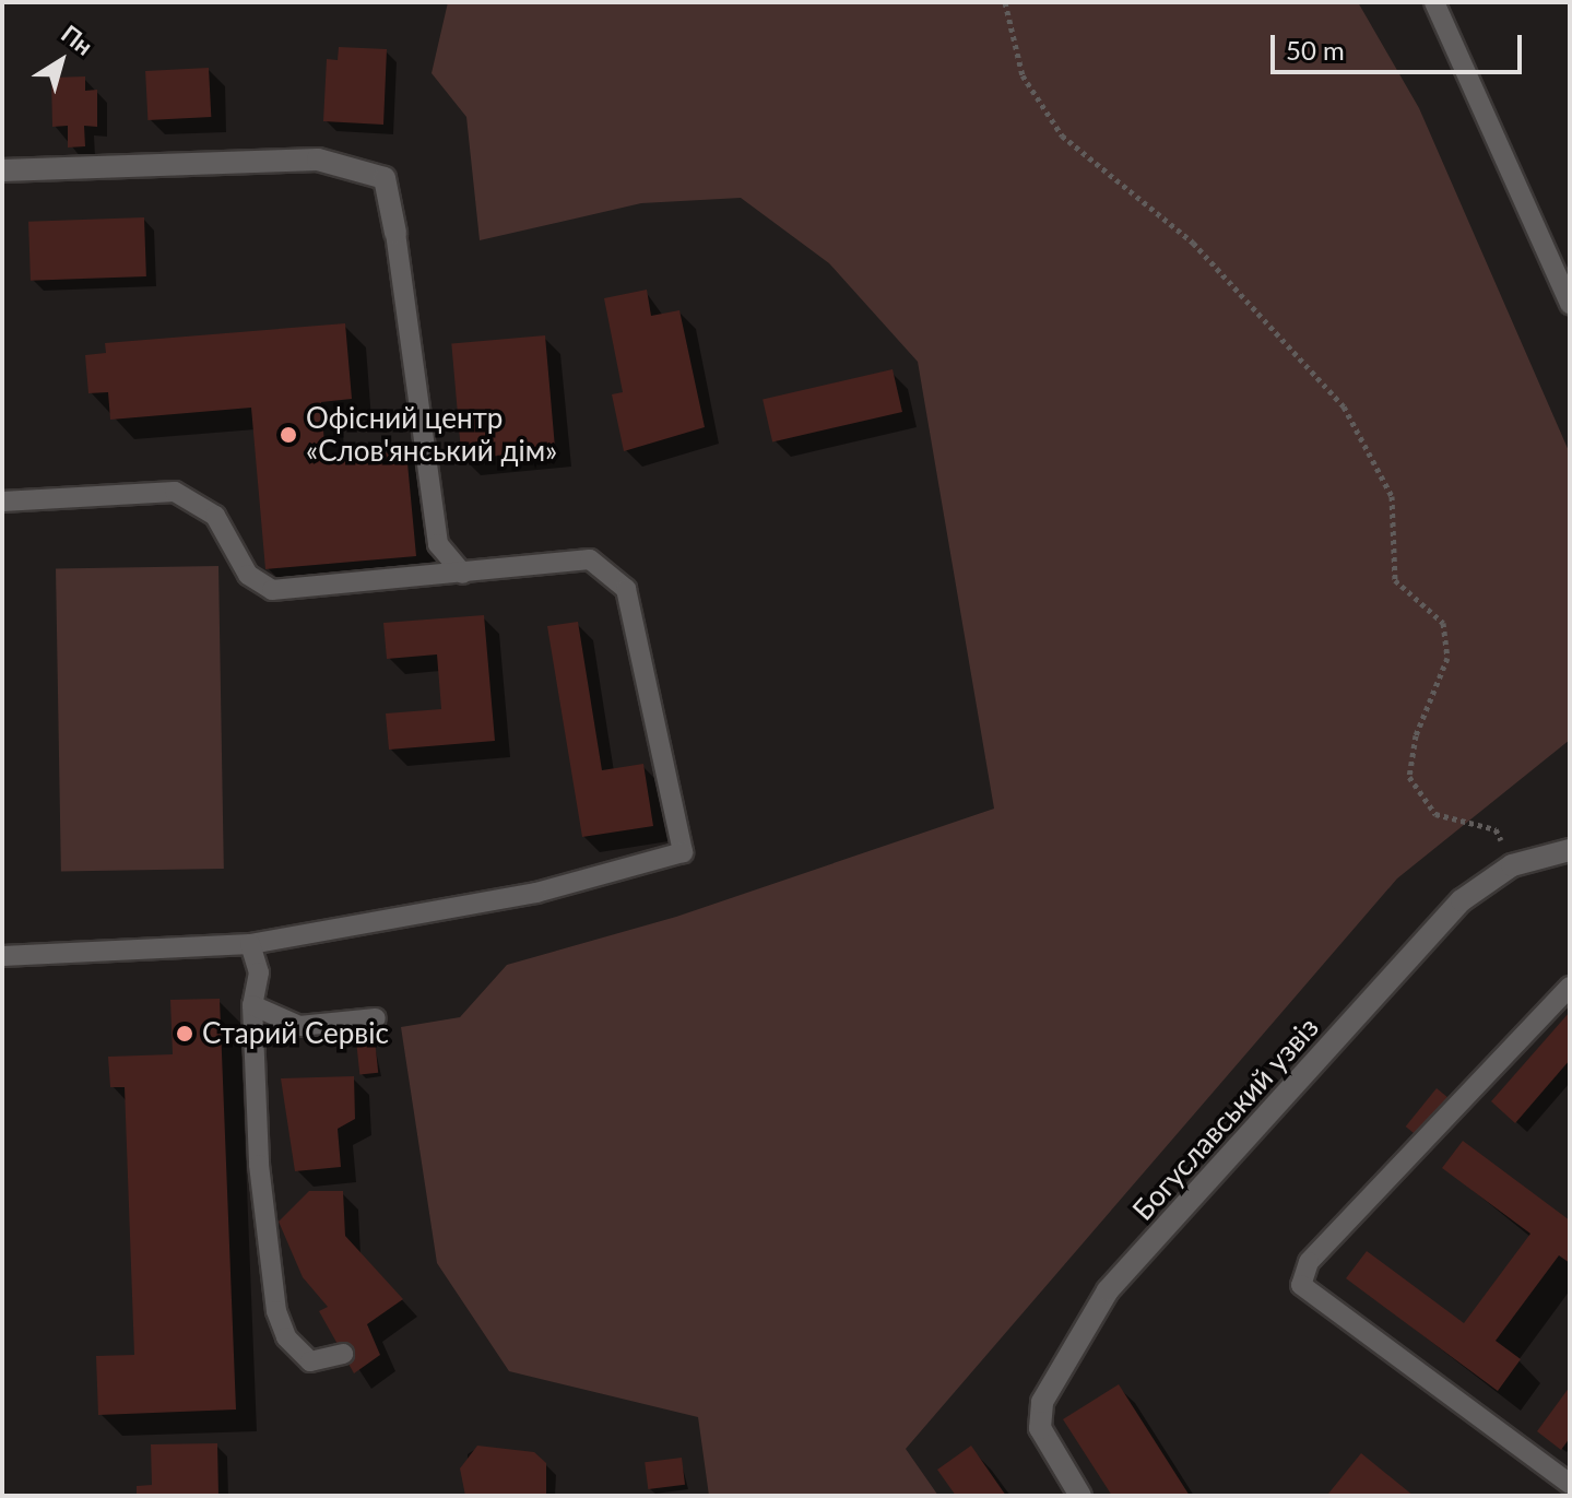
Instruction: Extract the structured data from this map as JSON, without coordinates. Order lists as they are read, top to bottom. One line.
{"streets":{"street":["Богуславський узвіз"]},"places":["Офісний центр «Слов'янський дім»","Старий Сервіс"],"scale_bar":"50 m","north":"top right"}
